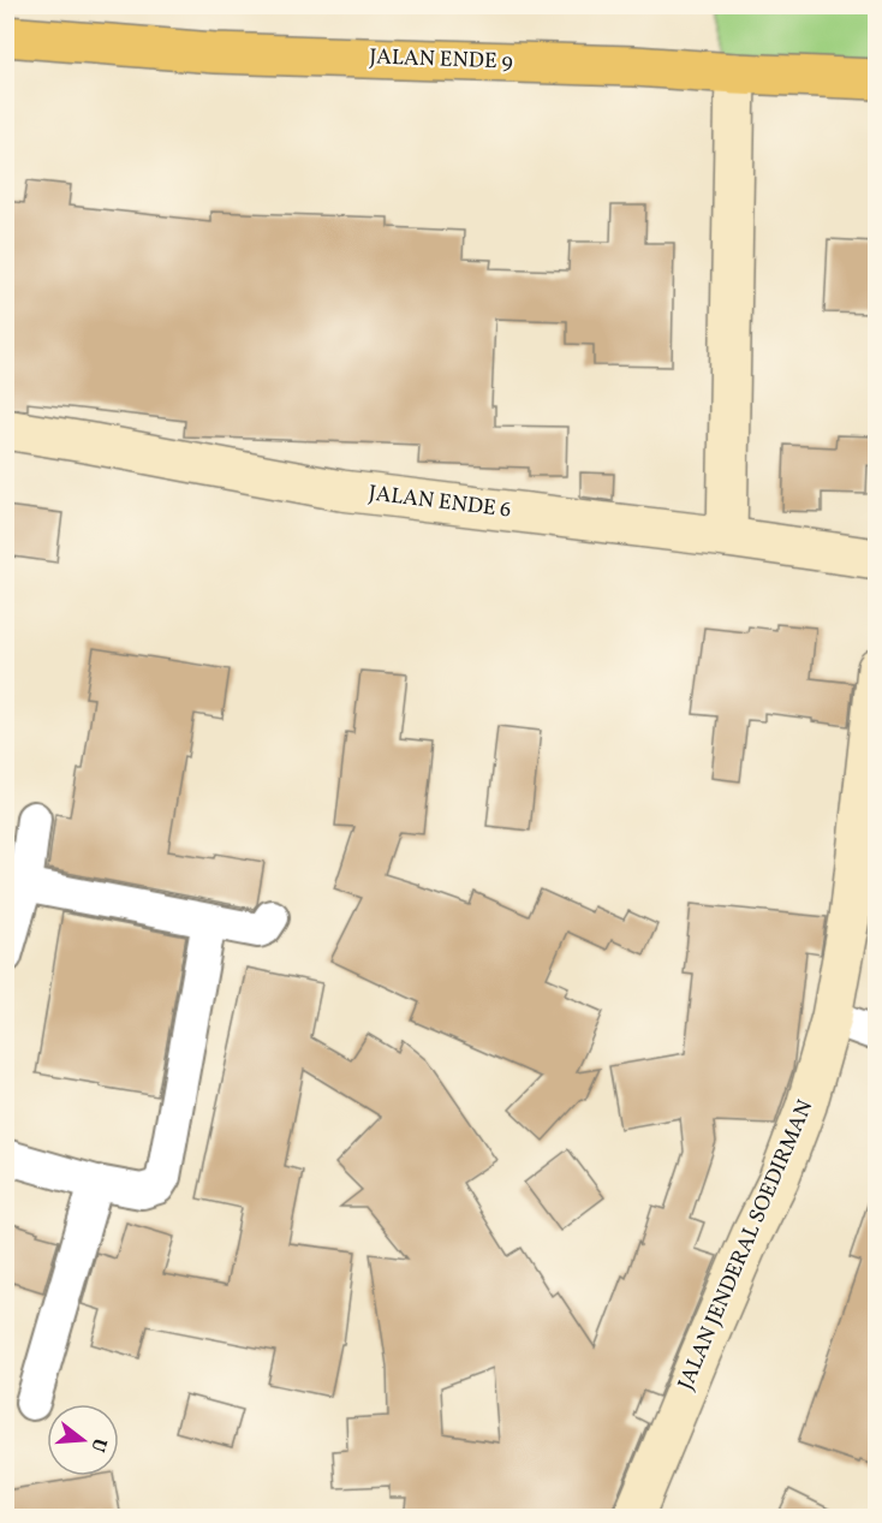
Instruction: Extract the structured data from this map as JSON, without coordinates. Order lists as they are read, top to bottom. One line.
{"streets":{"highway":["JALAN ENDE 9"],"street":["JALAN ENDE 6","JALAN JENDERAL SOEDIRMAN"]},"north":"right"}
